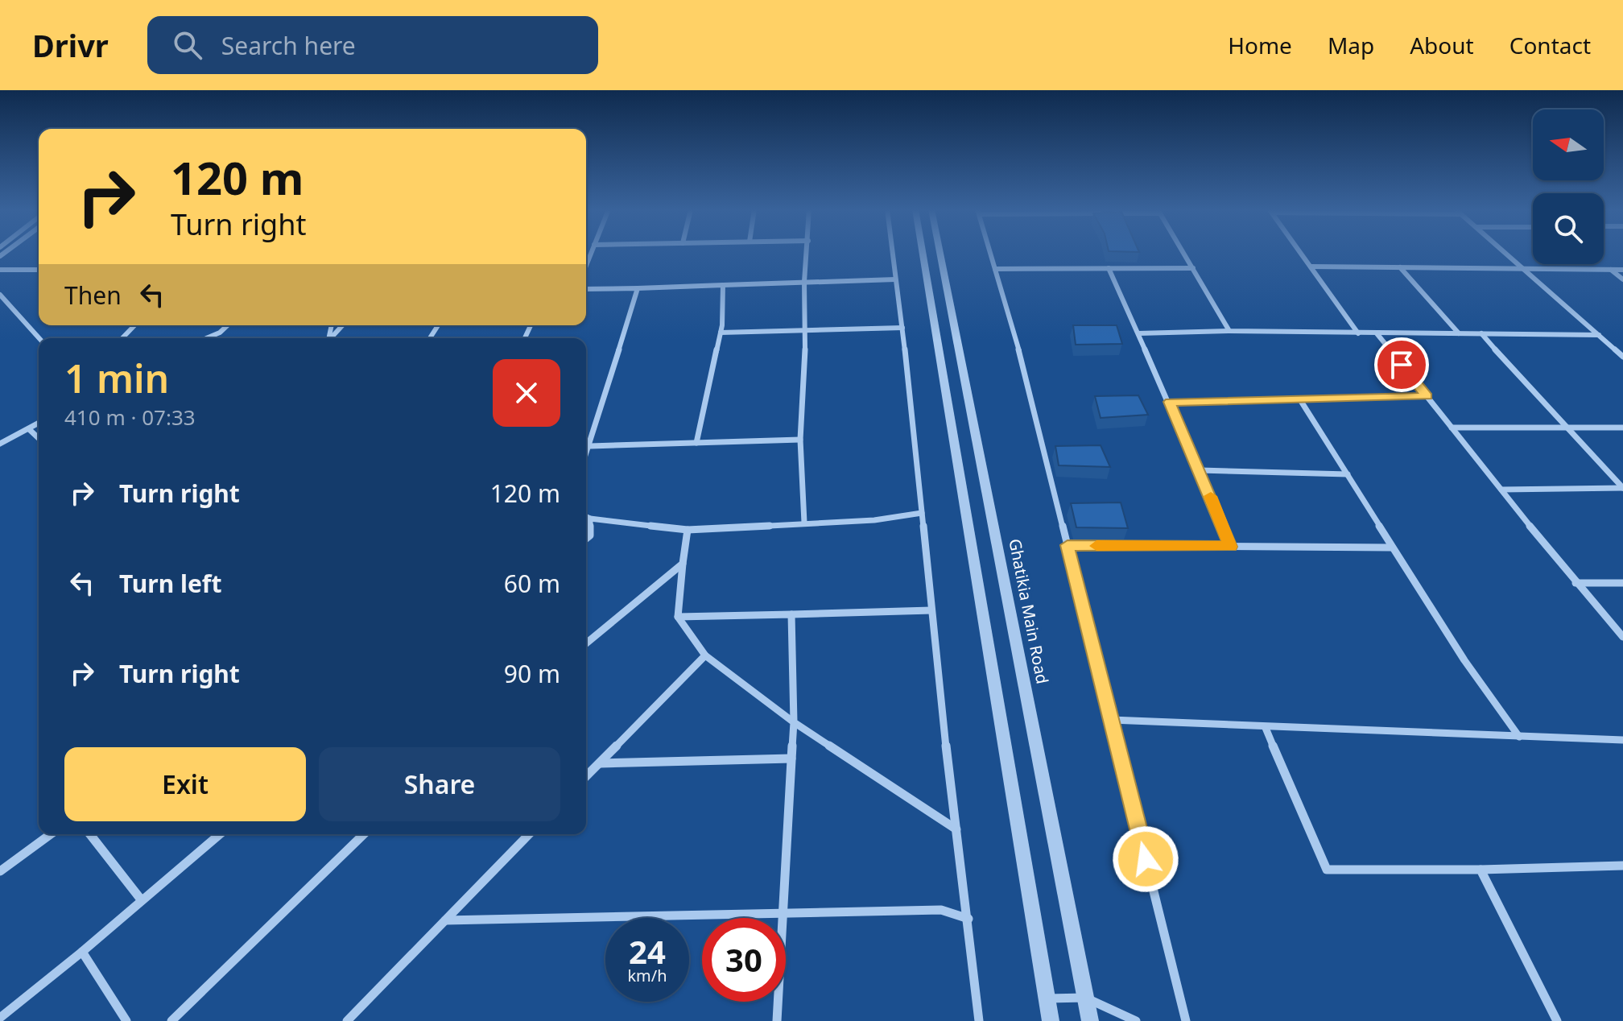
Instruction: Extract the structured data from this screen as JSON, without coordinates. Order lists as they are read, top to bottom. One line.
{"streets":{"street":["Ghatikia Main Road"]},"north":"left","page":{"header":"Drivr","search":"Search here","nav":["Home","Map","About","Contact"],"turn":["120 m","Turn right"],"then":"Then","heading":["1 min","410 m · 07:33"],"list":[{"name":"Turn right","value":"120 m"},{"name":"Turn left","value":"60 m"},{"name":"Turn right","value":"90 m"}],"buttons":["Exit","Share"],"speed":"24 km/h","limit":"30"}}
